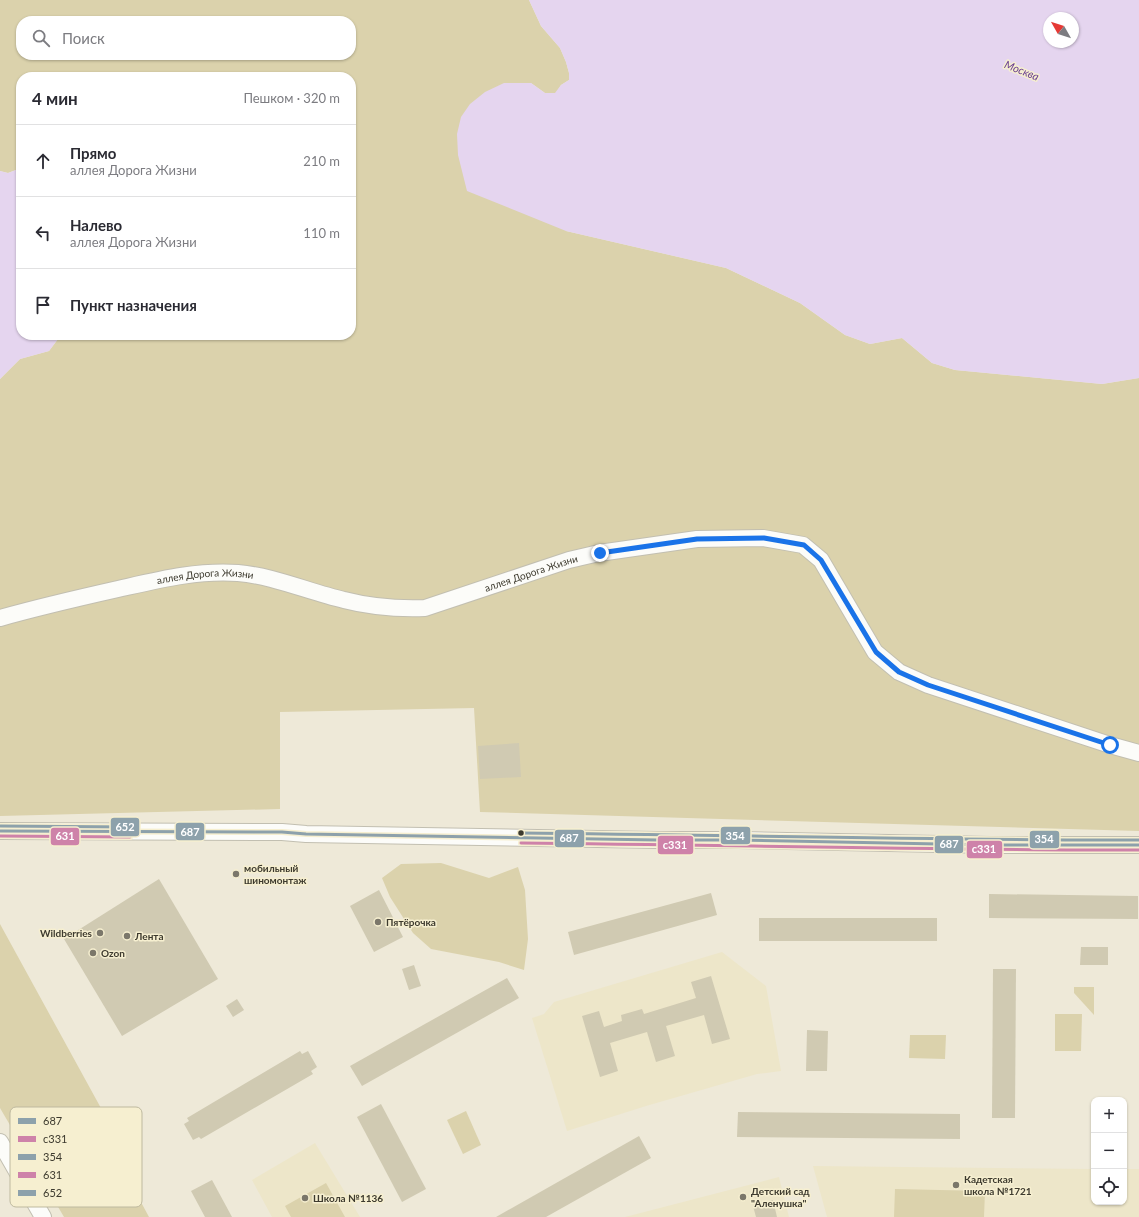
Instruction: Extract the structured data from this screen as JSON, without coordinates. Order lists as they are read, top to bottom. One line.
{"streets":{"street":["аллея Дорога Жизни"]},"water":["Москва"],"places":["мобильный шиномонтаж","Пятёрочка","Wildberries","Лента","Ozon","Кадетская школа №1721","Детский сад \"Аленушка\"","Школа №1136"],"lines":["transit line 652","transit line 687","transit line 354","transit line 631","transit line с331"],"legend":["687","с331","354","631","652"],"north":"top left","page":{"search":"Поиск","heading":["4 мин","Пешком · 320 m"],"list":[["Прямо","аллея Дорога Жизни","210 m"],["Налево","аллея Дорога Жизни","110 m"],"Пункт назначения"],"map_buttons":["+","−"]}}
